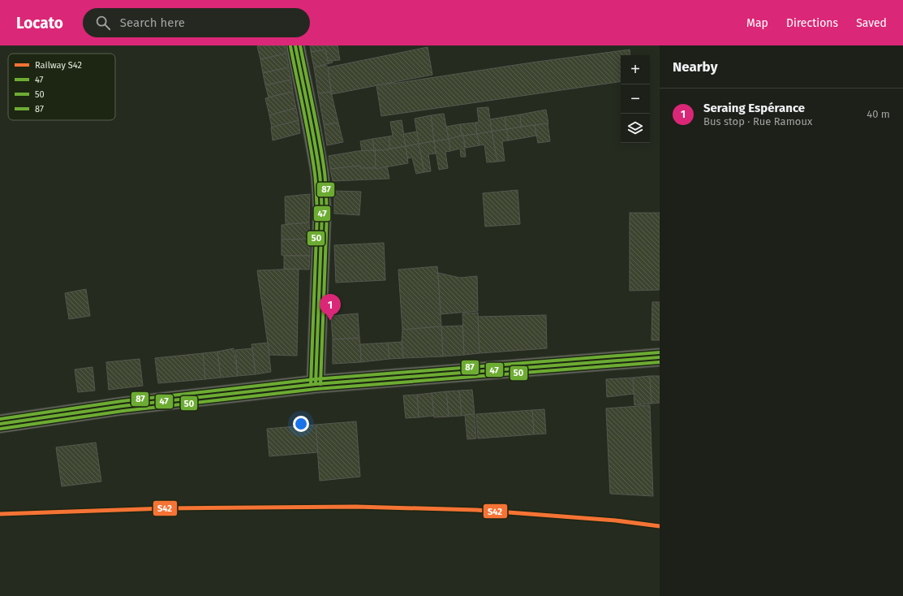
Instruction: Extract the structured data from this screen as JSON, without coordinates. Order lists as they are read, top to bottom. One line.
{"lines":["transit line 47","transit line 87","transit line 50","rail line S42"],"legend":["Railway S42","47","50","87"],"page":{"header":"Locato","search":"Search here","nav":["Map","Directions","Saved"],"heading":"Nearby","map_buttons":["+","−"],"list":[{"mark":"1","name":"Seraing Espérance","note":"Bus stop · Rue Ramoux","value":"40 m"}],"pins":"1"}}
